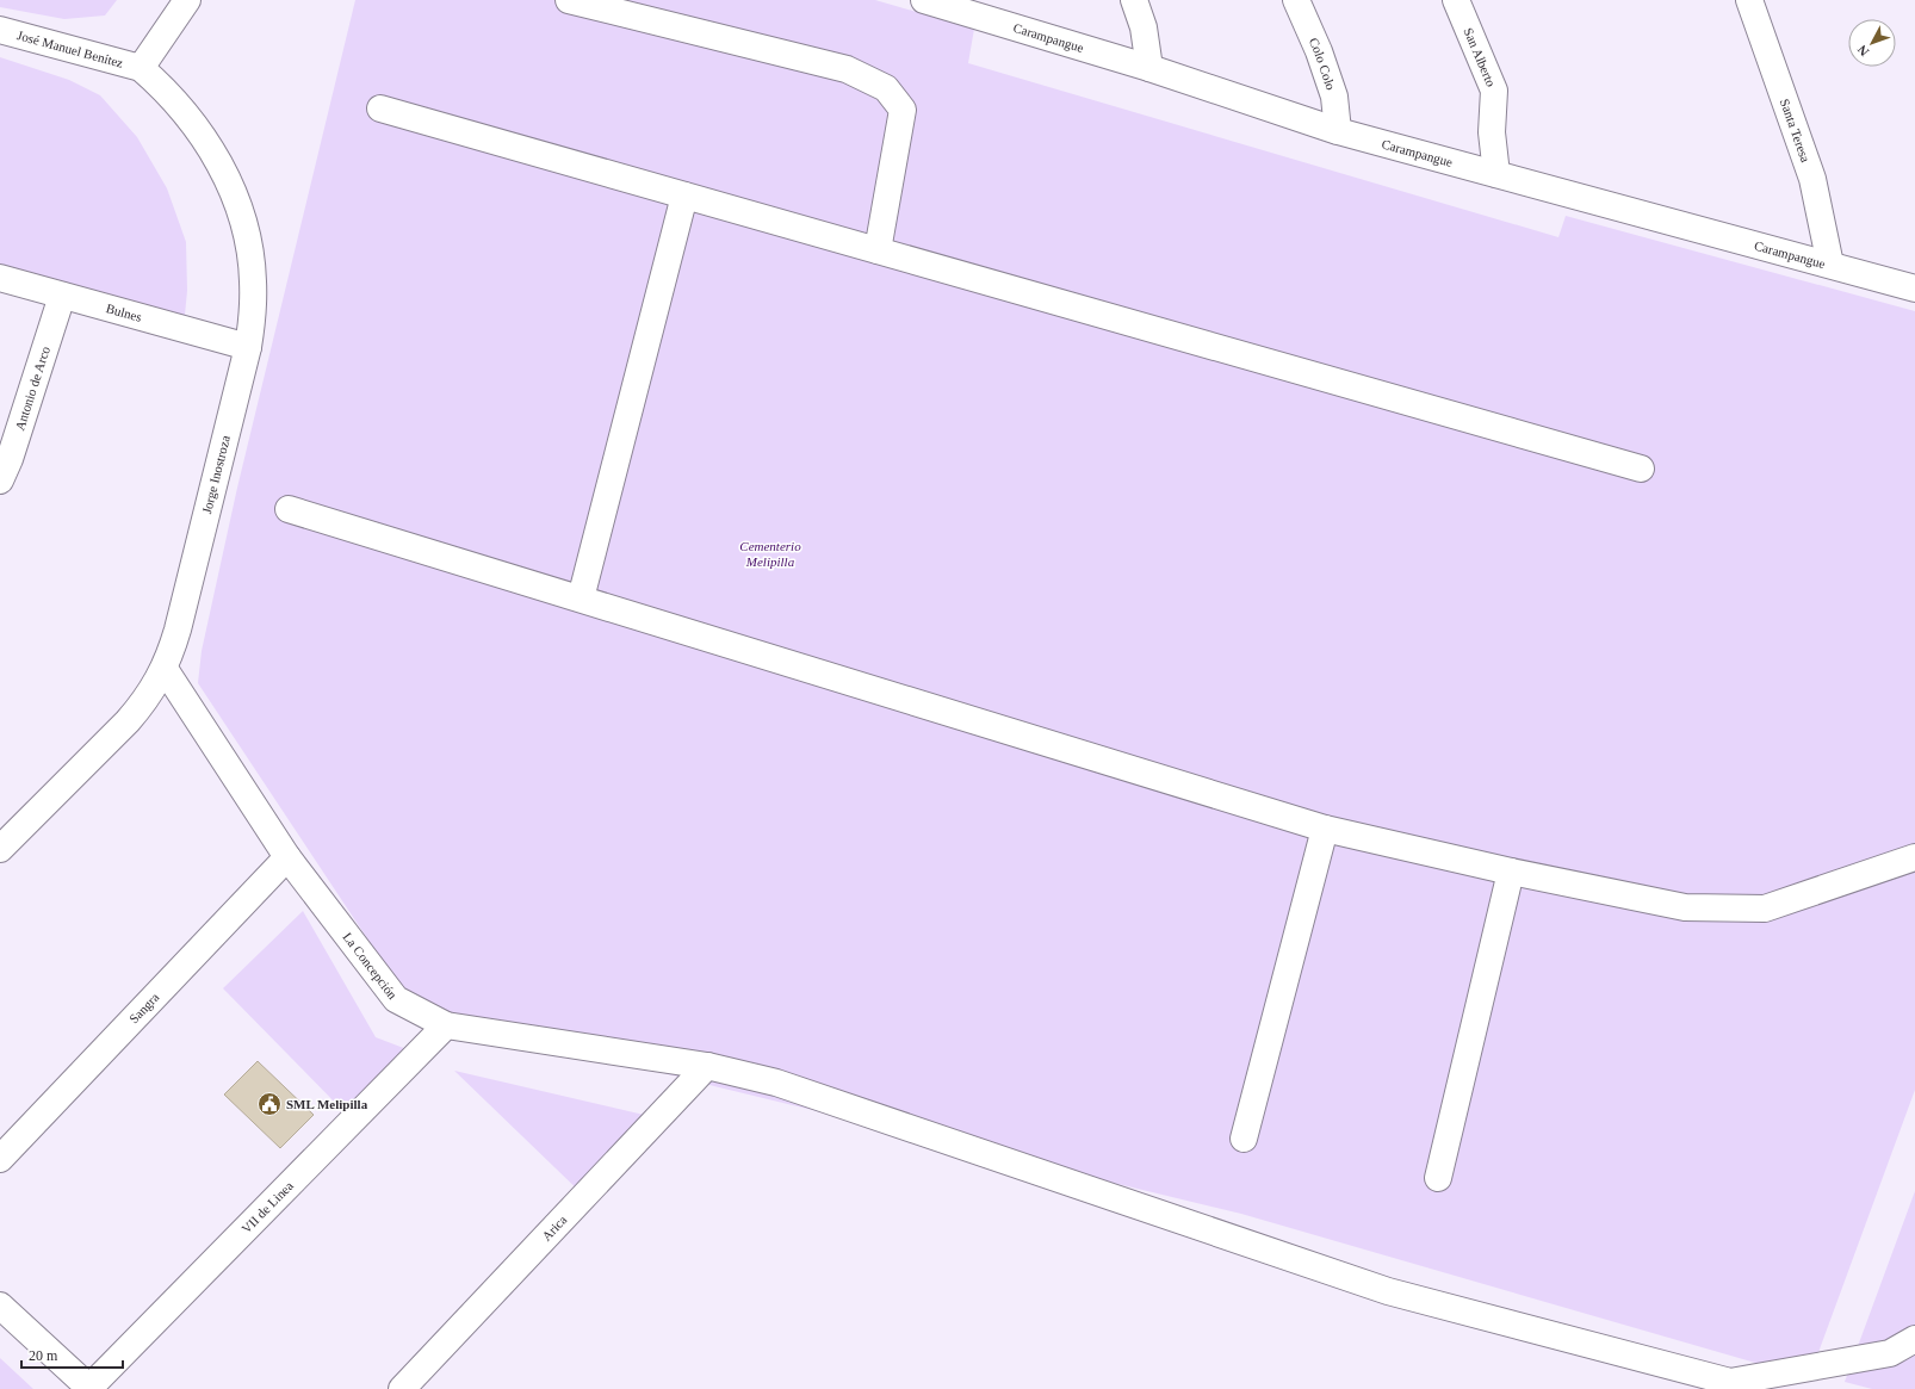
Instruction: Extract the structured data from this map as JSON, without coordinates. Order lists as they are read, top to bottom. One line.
{"streets":{"street":["Carampangue","José Manuel Benítez","San Alberto","Colo Colo","Santa Teresa","Bulnes","Antonio de Arco","Jorge Inostroza","La Concepción","Sangra","VII de Linea","Arica"]},"crossings":[["Carampangue","San Alberto"],["Carampangue","Colo Colo"],["Carampangue","Santa Teresa"],["José Manuel Benítez","Jorge Inostroza"],["Bulnes","Antonio de Arco"],["Bulnes","Jorge Inostroza"],["Jorge Inostroza","La Concepción"],["La Concepción","Sangra"],["La Concepción","VII de Linea"],["La Concepción","Arica"]],"parks":["Cementerio Melipilla"],"places":{"public building":["SML Melipilla"]},"scale_bar":"20 m","north":"bottom left"}
